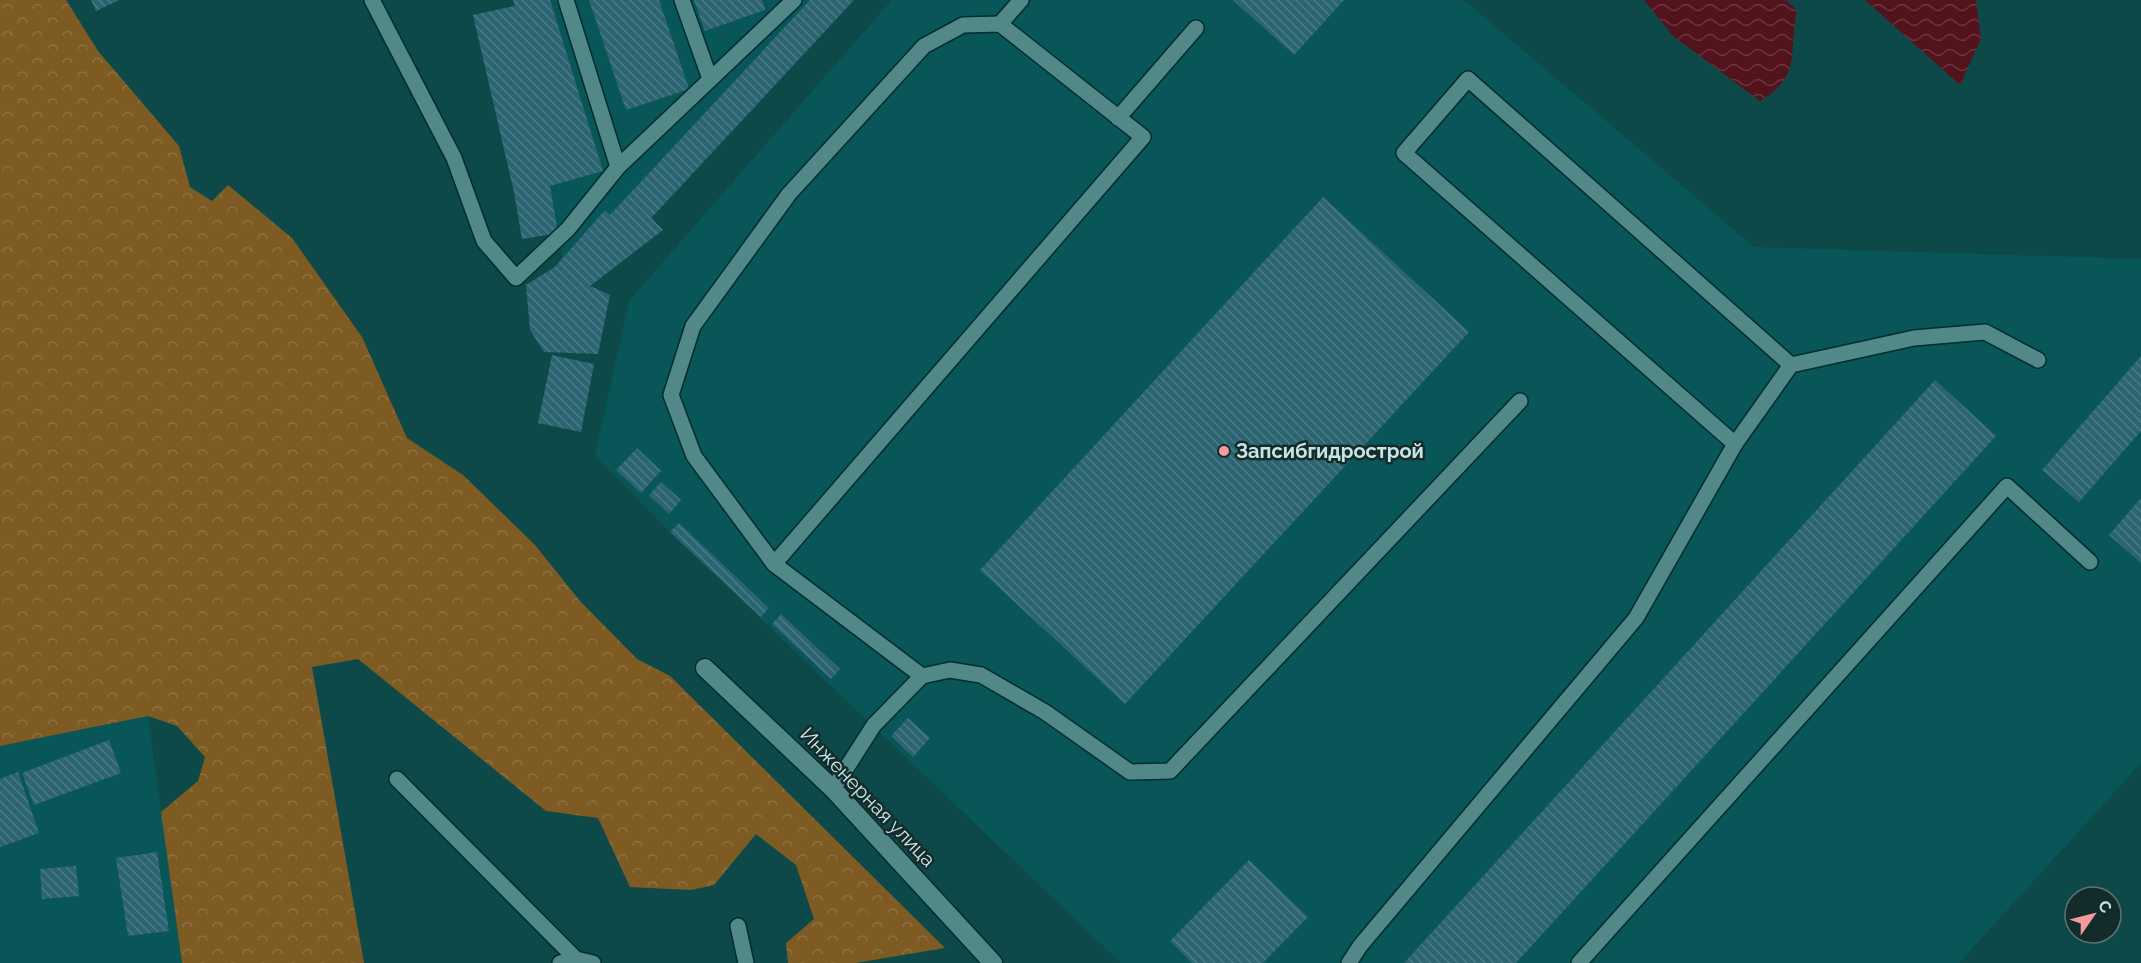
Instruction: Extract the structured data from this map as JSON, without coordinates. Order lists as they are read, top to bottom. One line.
{"streets":{"street":["Инженерная улица"]},"places":["Запсибгидрострой"],"north":"top right"}
